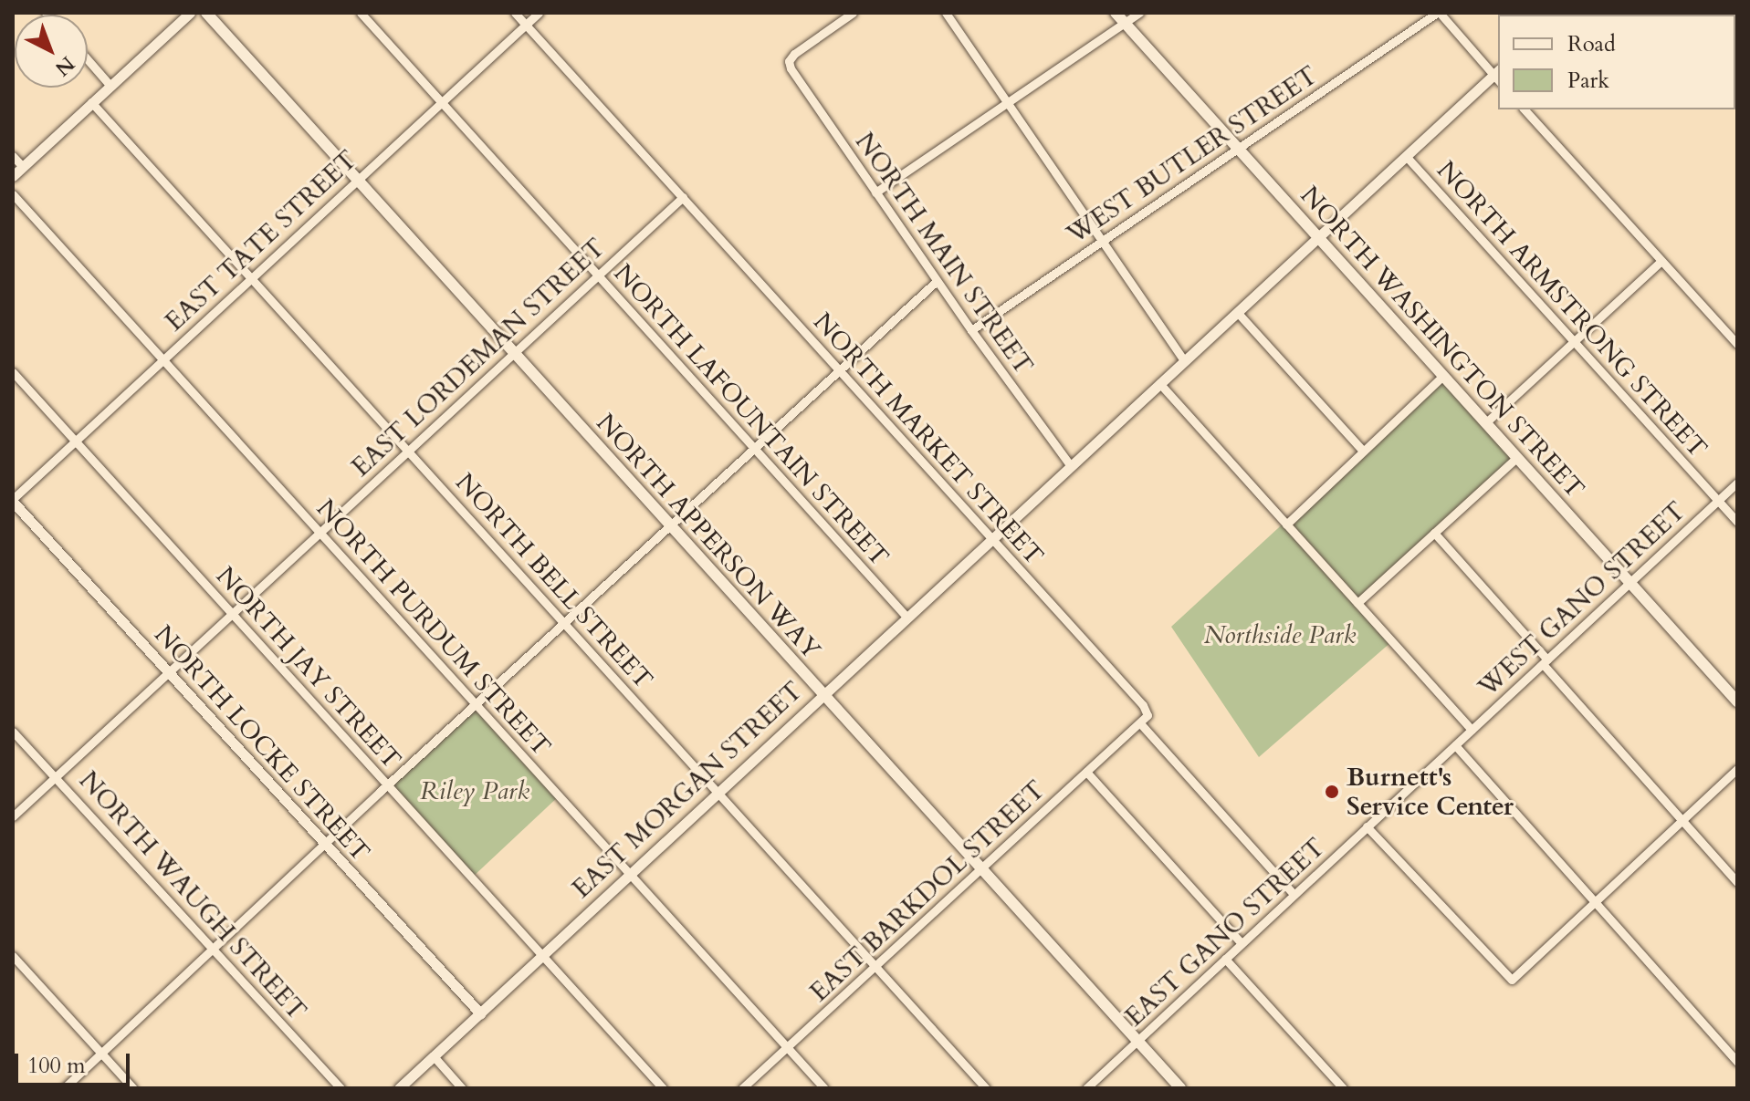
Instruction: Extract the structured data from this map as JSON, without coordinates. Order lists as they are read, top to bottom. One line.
{"streets":{"main road":["NORTH WASHINGTON STREET","NORTH APPERSON WAY"],"street":["WEST BUTLER STREET","EAST TATE STREET","NORTH MAIN STREET","NORTH ARMSTRONG STREET","EAST LORDEMAN STREET","NORTH LAFOUNTAIN STREET","NORTH MARKET STREET","NORTH BELL STREET","WEST GANO STREET","NORTH PURDUM STREET","NORTH JAY STREET","NORTH LOCKE STREET","EAST MORGAN STREET","EAST BARKDOL STREET","NORTH WAUGH STREET","EAST GANO STREET"]},"crossings":[["WEST BUTLER STREET","NORTH MAIN STREET"],["WEST BUTLER STREET","NORTH WASHINGTON STREET"],["EAST TATE STREET","NORTH LAFOUNTAIN STREET"],["EAST TATE STREET","NORTH MARKET STREET"],["EAST TATE STREET","NORTH APPERSON WAY"],["EAST TATE STREET","NORTH BELL STREET"],["EAST TATE STREET","NORTH PURDUM STREET"],["EAST TATE STREET","NORTH JAY STREET"],["EAST TATE STREET","NORTH LOCKE STREET"],["NORTH MAIN STREET","EAST MORGAN STREET"],["NORTH ARMSTRONG STREET","WEST GANO STREET"],["NORTH ARMSTRONG STREET","EAST MORGAN STREET"],["NORTH WASHINGTON STREET","WEST GANO STREET"],["NORTH WASHINGTON STREET","EAST MORGAN STREET"],["EAST LORDEMAN STREET","NORTH LAFOUNTAIN STREET"],["EAST LORDEMAN STREET","NORTH MARKET STREET"],["EAST LORDEMAN STREET","NORTH APPERSON WAY"],["EAST LORDEMAN STREET","NORTH BELL STREET"],["EAST LORDEMAN STREET","NORTH PURDUM STREET"],["EAST LORDEMAN STREET","NORTH JAY STREET"],["EAST LORDEMAN STREET","NORTH LOCKE STREET"],["EAST LORDEMAN STREET","NORTH WAUGH STREET"],["NORTH LAFOUNTAIN STREET","EAST MORGAN STREET"],["NORTH MARKET STREET","EAST MORGAN STREET"],["NORTH MARKET STREET","EAST BARKDOL STREET"],["NORTH MARKET STREET","EAST GANO STREET"],["NORTH APPERSON WAY","EAST MORGAN STREET"],["NORTH APPERSON WAY","EAST BARKDOL STREET"],["NORTH APPERSON WAY","EAST GANO STREET"],["NORTH BELL STREET","EAST MORGAN STREET"],["NORTH BELL STREET","EAST BARKDOL STREET"],["WEST GANO STREET","EAST GANO STREET"],["NORTH PURDUM STREET","EAST MORGAN STREET"],["NORTH PURDUM STREET","EAST BARKDOL STREET"],["NORTH JAY STREET","EAST MORGAN STREET"],["NORTH LOCKE STREET","EAST MORGAN STREET"]],"parks":["Northside Park","Riley Park"],"places":["Burnett's Service Center"],"legend":["Road","Park"],"scale_bar":"100 m","north":"bottom right"}
